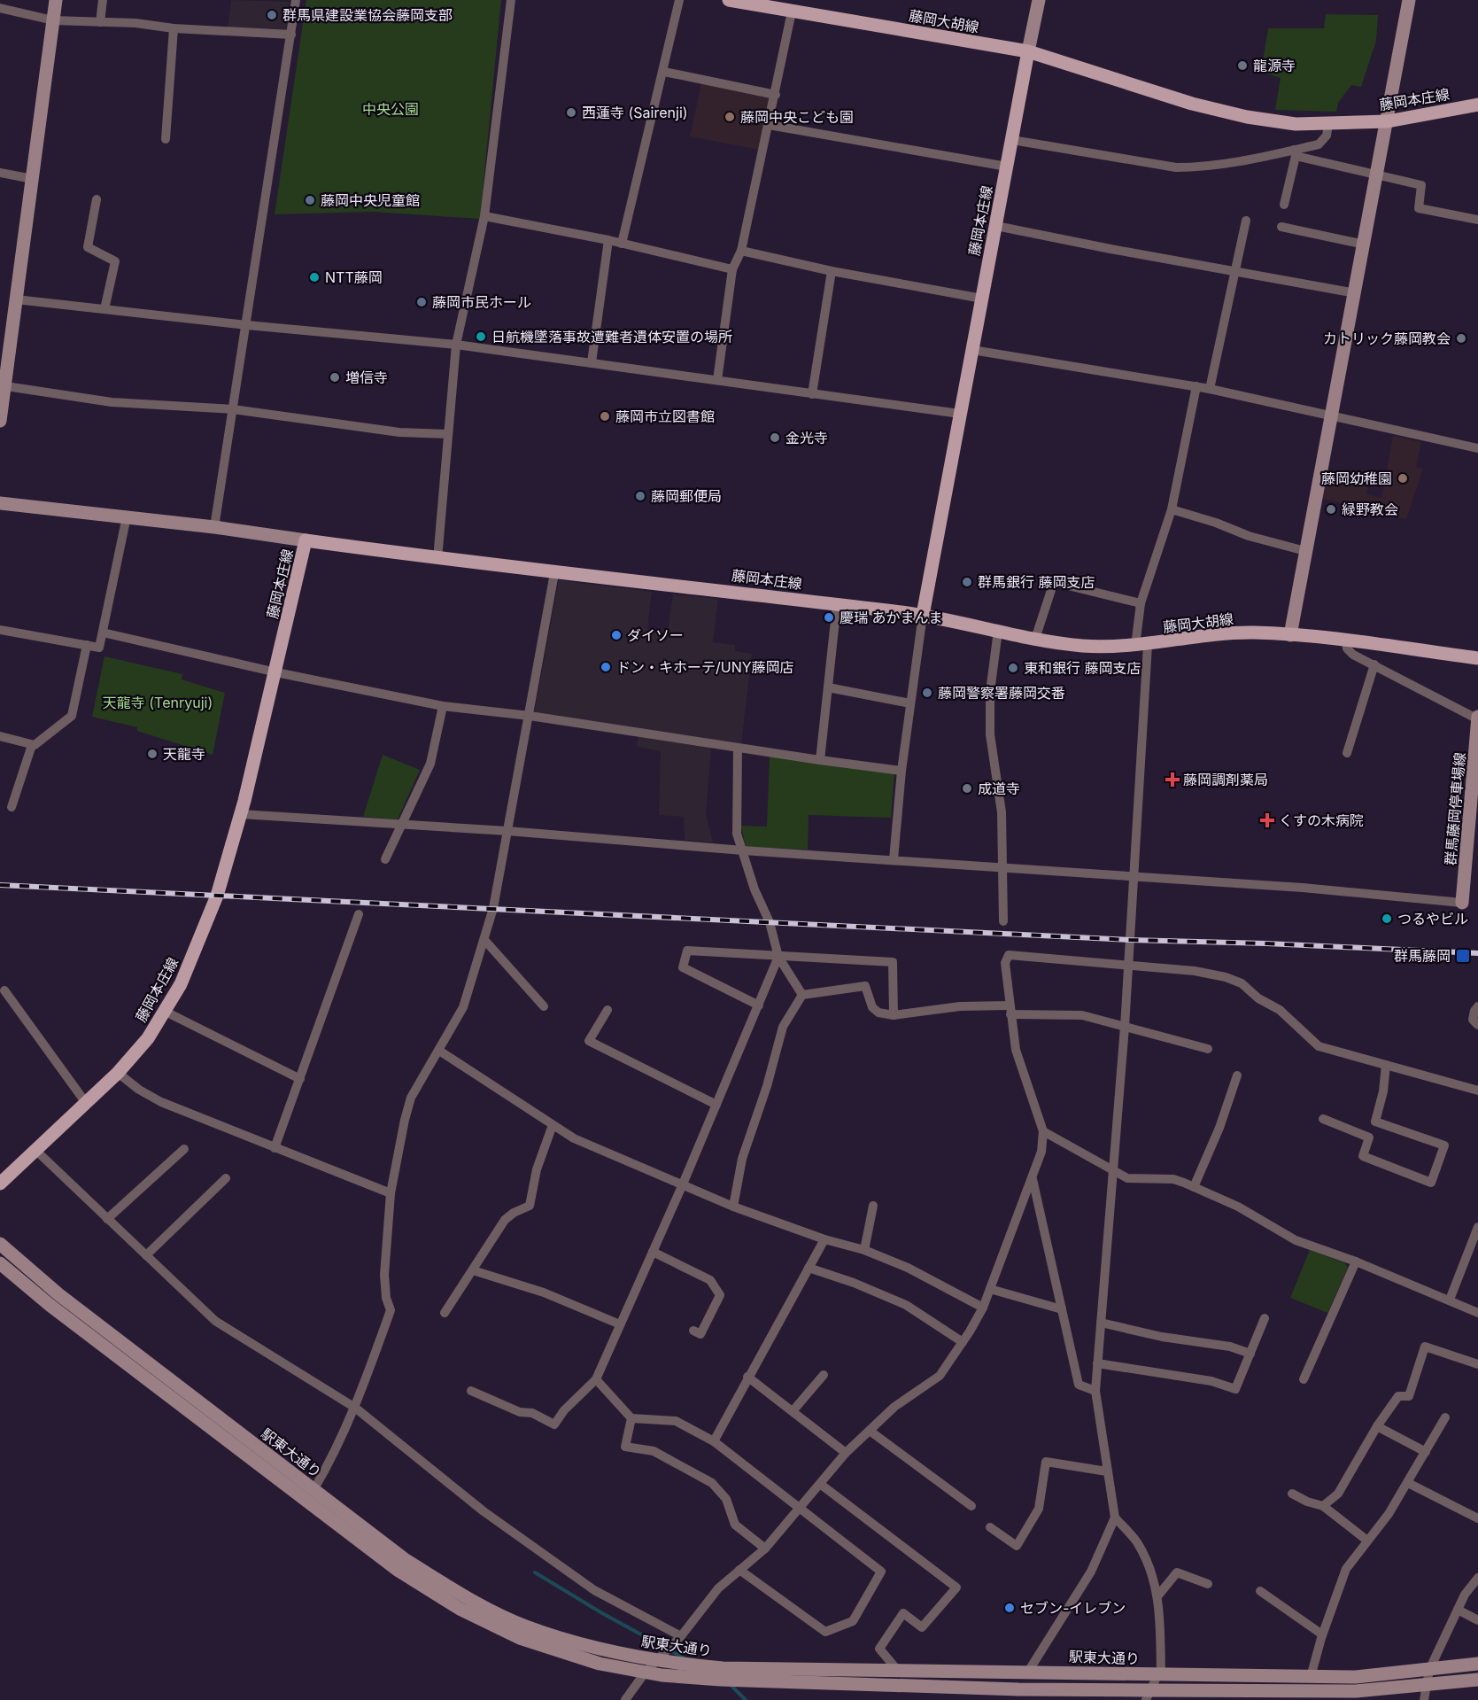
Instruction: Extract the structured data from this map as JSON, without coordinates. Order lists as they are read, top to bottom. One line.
{"streets":{"main road":["藤岡大胡線","藤岡本庄線"],"street":["群馬藤岡停車場線","駅東大通り"]},"crossings":[["藤岡大胡線","藤岡本庄線"]],"parks":["中央公園","天龍寺 (Tenryuji)"],"places":{"other":["群馬県建設業協会藤岡支部","龍源寺","西蓮寺 (Sairenji)","藤岡中央こども園","藤岡中央児童館","NTT藤岡","藤岡市民ホール","日航機墜落事故遭難者遺体安置の場所","カトリック藤岡教会","増信寺","藤岡市立図書館","金光寺","藤岡幼稚園","藤岡郵便局","緑野教会","群馬銀行 藤岡支店","慶瑞 あかまんま","ダイソー","ドン・キホーテ/UNY藤岡店","東和銀行 藤岡支店","藤岡警察署藤岡交番","天龍寺","成道寺","つるやビル","セブン-イレブン"],"health":["藤岡調剤薬局","くすの木病院"],"transit":["群馬藤岡"]}}
